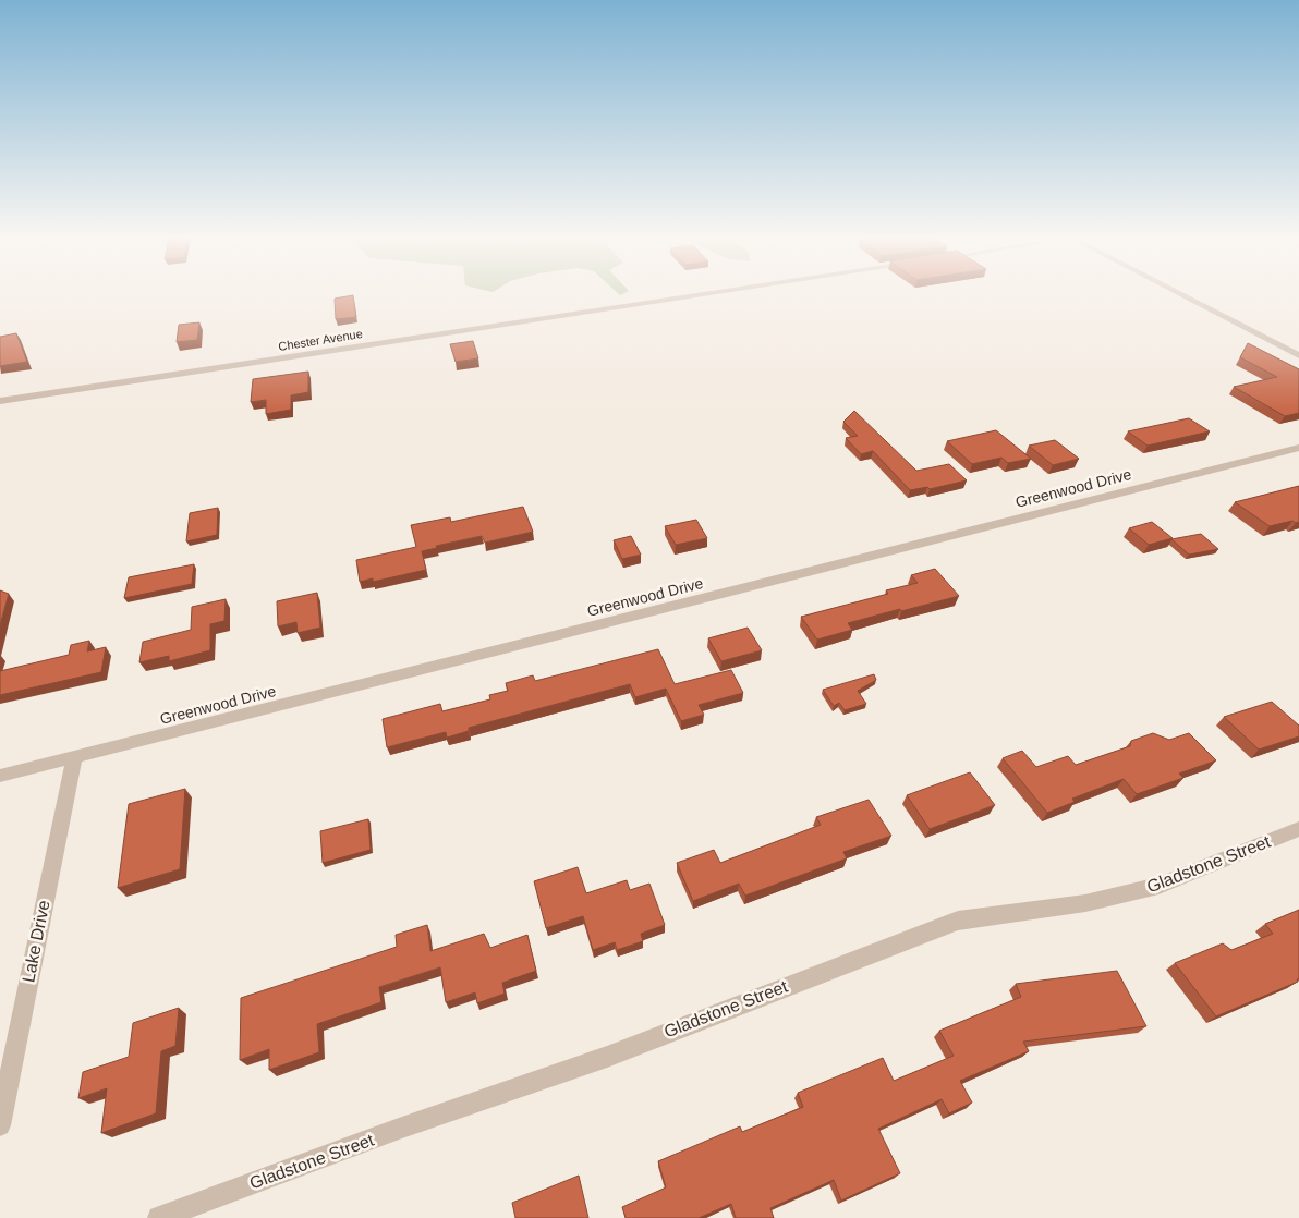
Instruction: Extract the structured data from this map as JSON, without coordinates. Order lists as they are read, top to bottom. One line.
{"streets":{"street":["Chester Avenue","Greenwood Drive","Gladstone Street","Lake Drive"]},"crossings":[["Greenwood Drive","Lake Drive"]]}
